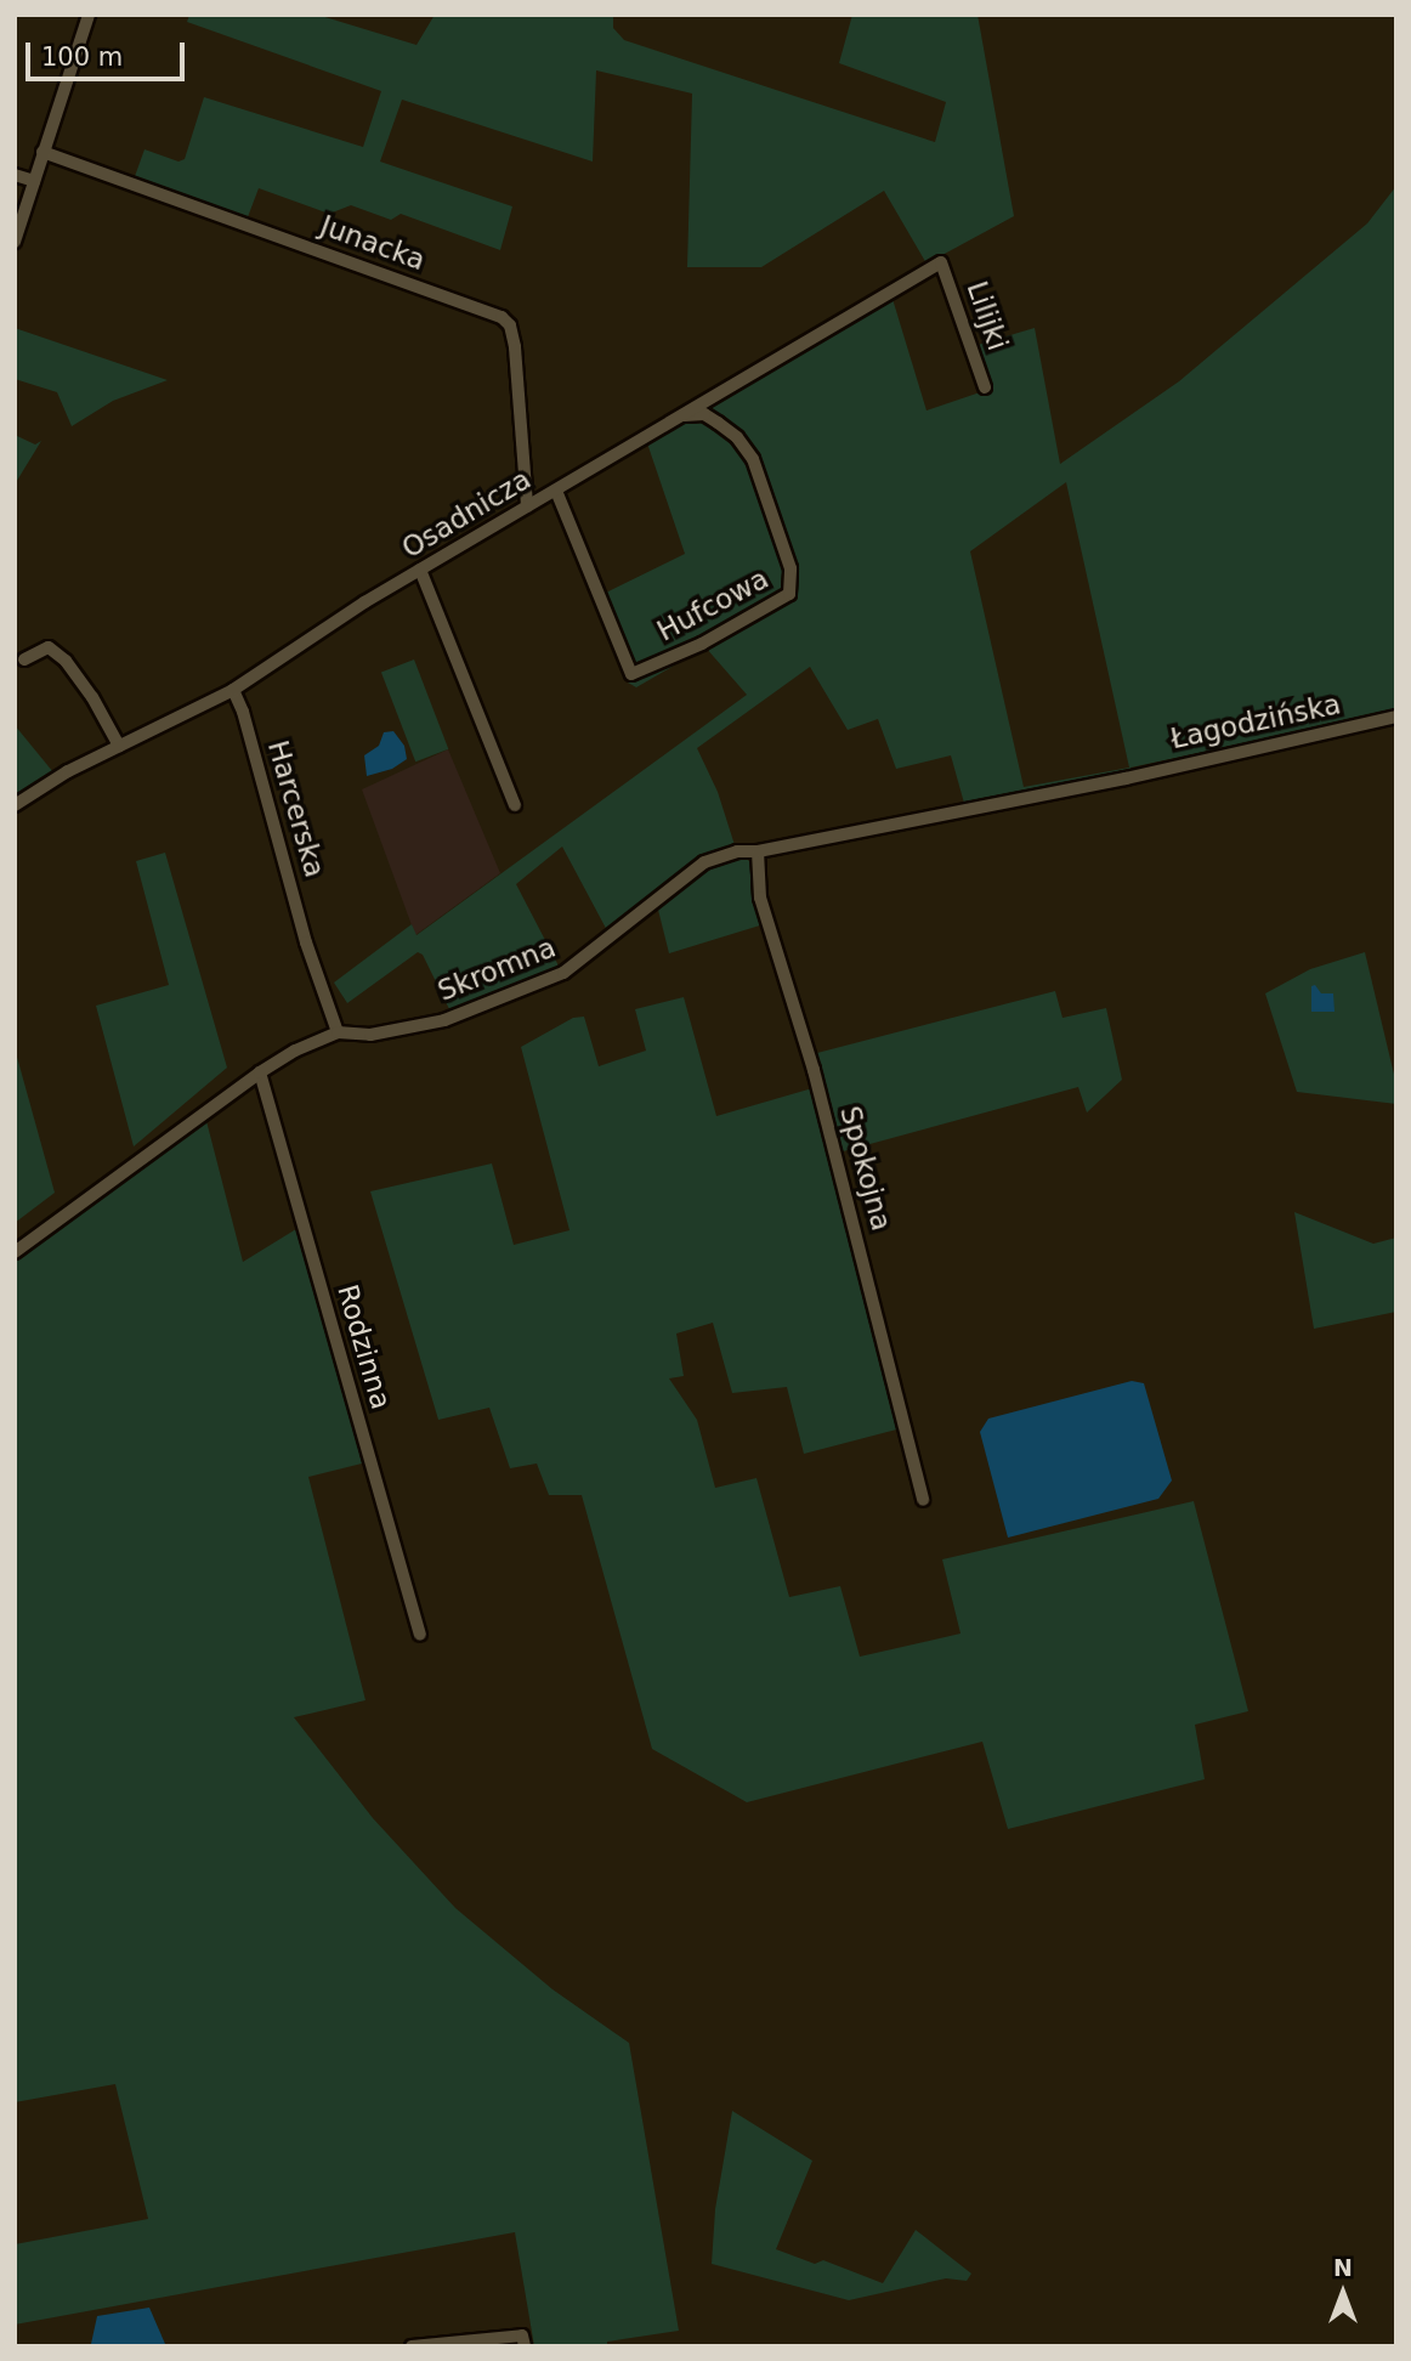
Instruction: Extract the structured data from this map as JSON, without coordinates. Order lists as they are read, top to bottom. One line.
{"streets":{"street":["Junacka","Lilijki","Osadnicza","Hufcowa","Łagodzińska","Harcerska","Skromna","Spokojna","Rodzinna"]},"crossings":[["Junacka","Osadnicza"],["Lilijki","Osadnicza"],["Osadnicza","Hufcowa"],["Osadnicza","Harcerska"],["Łagodzińska","Skromna"],["Harcerska","Skromna"],["Skromna","Spokojna"],["Skromna","Rodzinna"]],"scale_bar":"100 m","north":"top"}
